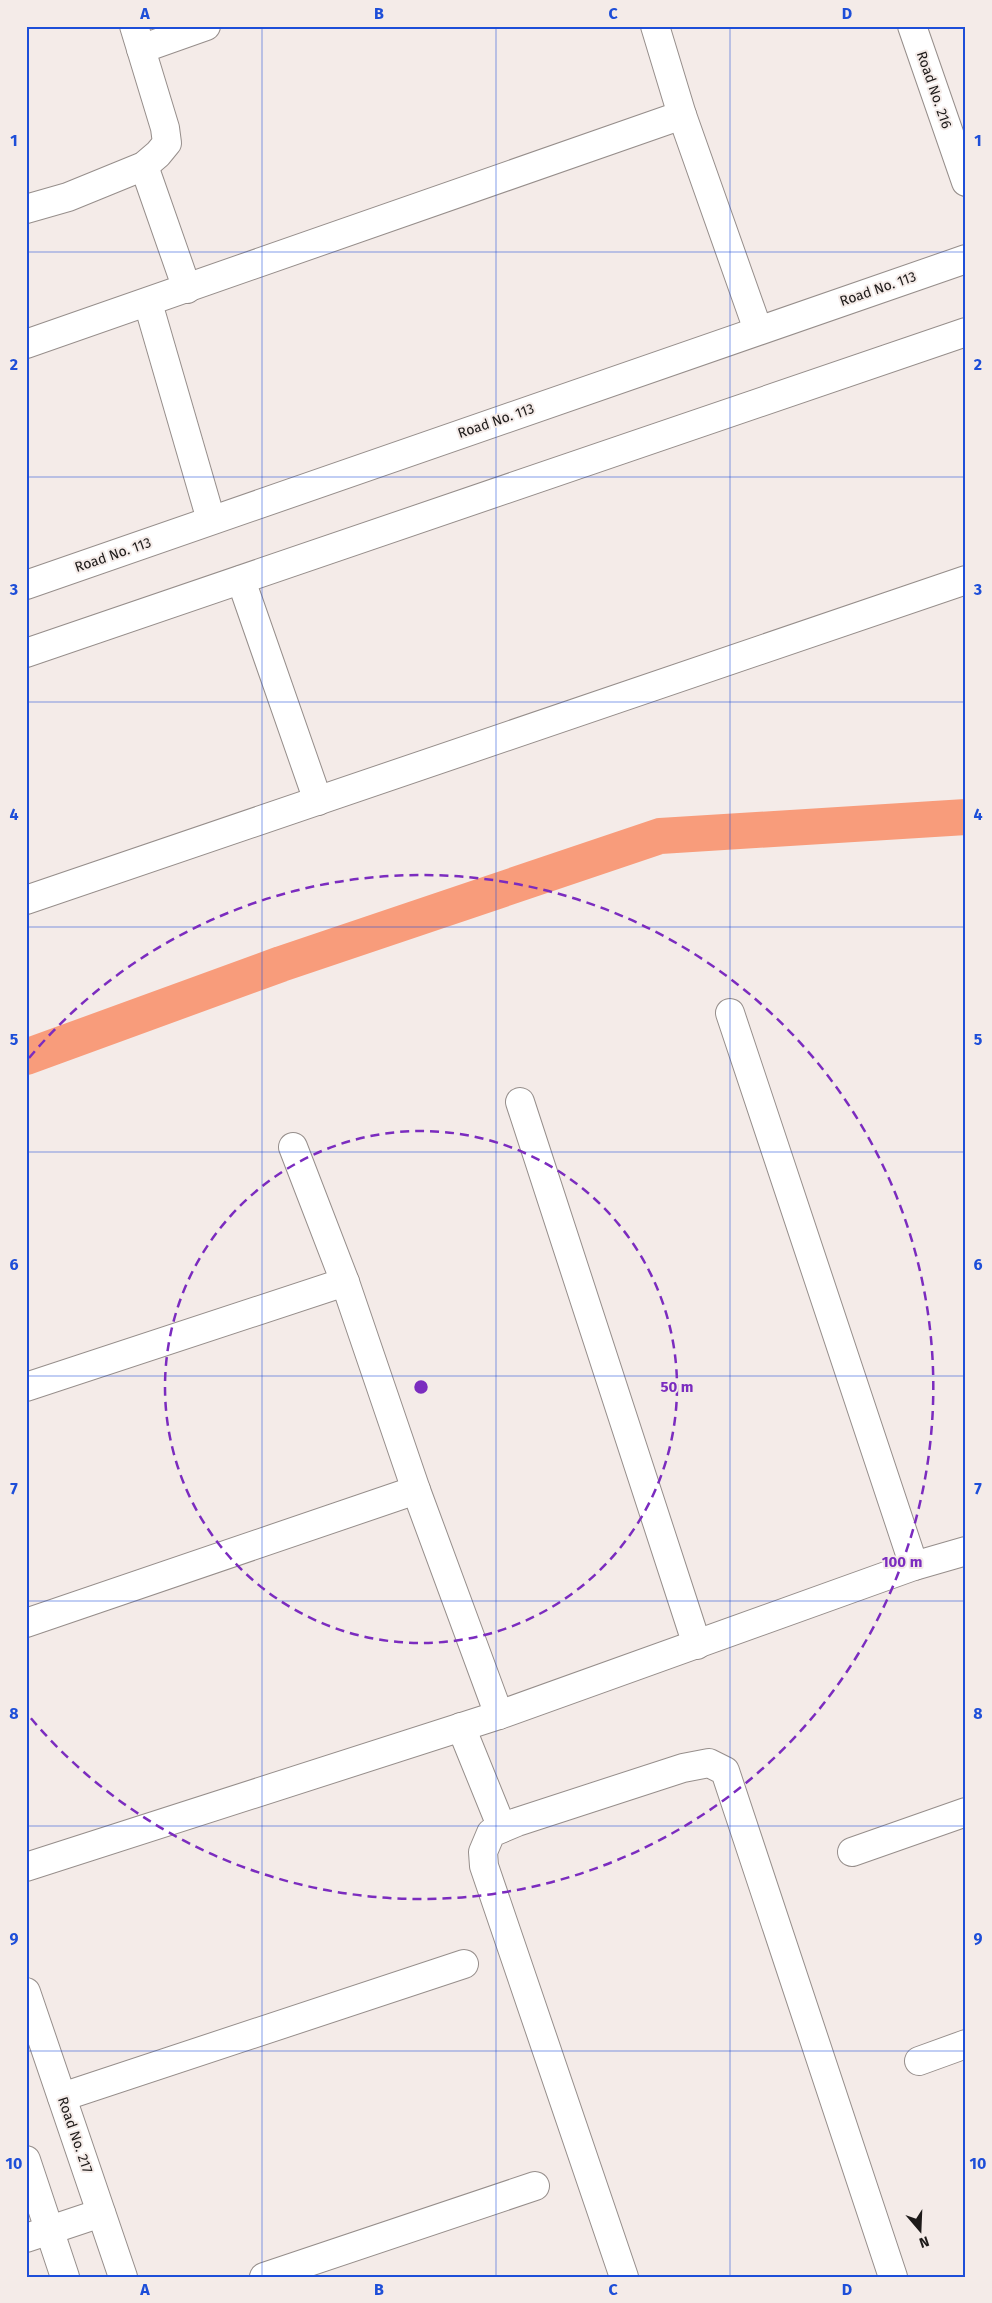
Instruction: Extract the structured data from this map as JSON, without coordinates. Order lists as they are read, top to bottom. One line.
{"streets":{"street":["Road No. 216","Road No. 113","Road No. 217"]},"north":"bottom","grid":{"columns":["A","B","C","D"],"rows":["1","2","3","4","5","6","7","8","9","10"]},"rings":["50 m","100 m"]}
